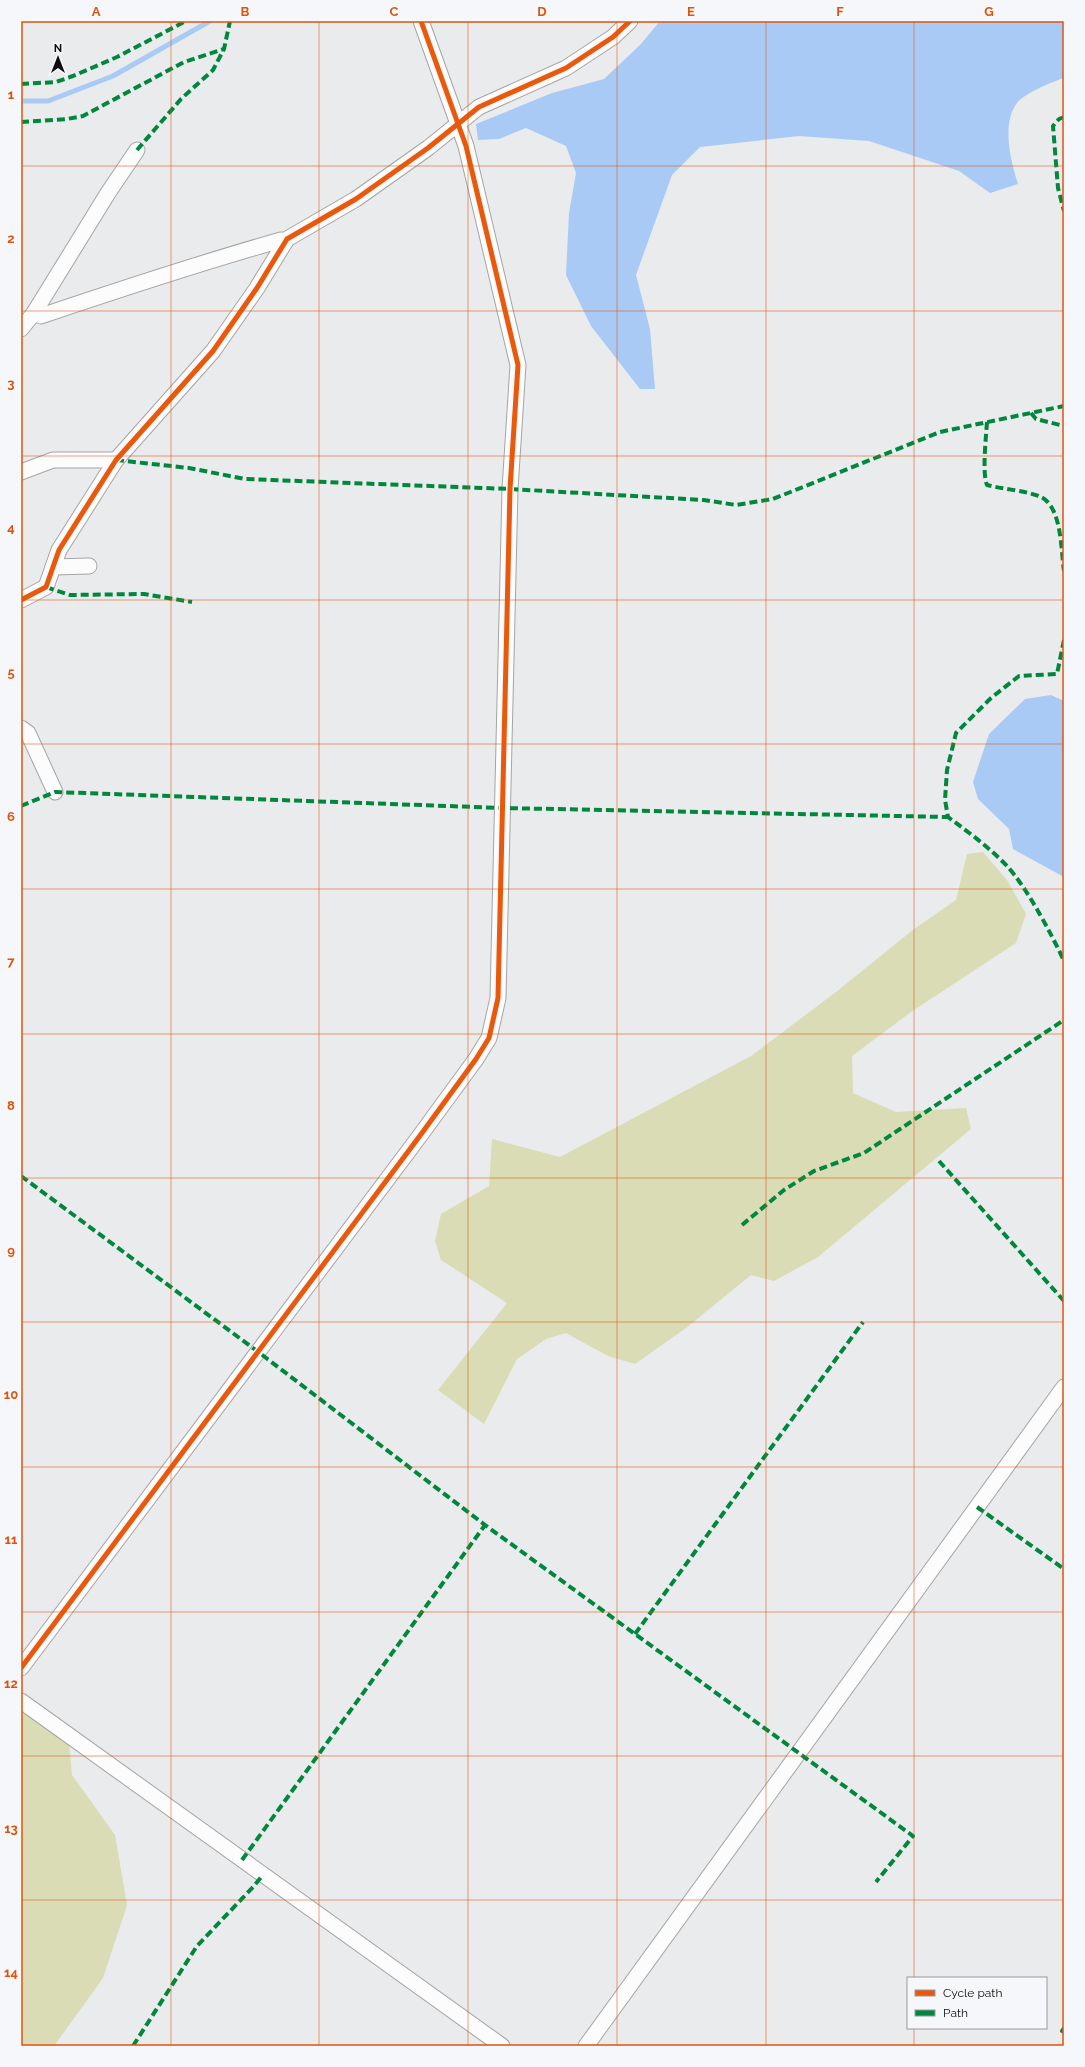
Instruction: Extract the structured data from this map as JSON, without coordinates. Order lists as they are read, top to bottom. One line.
{"legend":["Cycle path","Path"],"north":"top","grid":{"columns":["A","B","C","D","E","F","G"],"rows":["1","2","3","4","5","6","7","8","9","10","11","12","13","14"]}}
